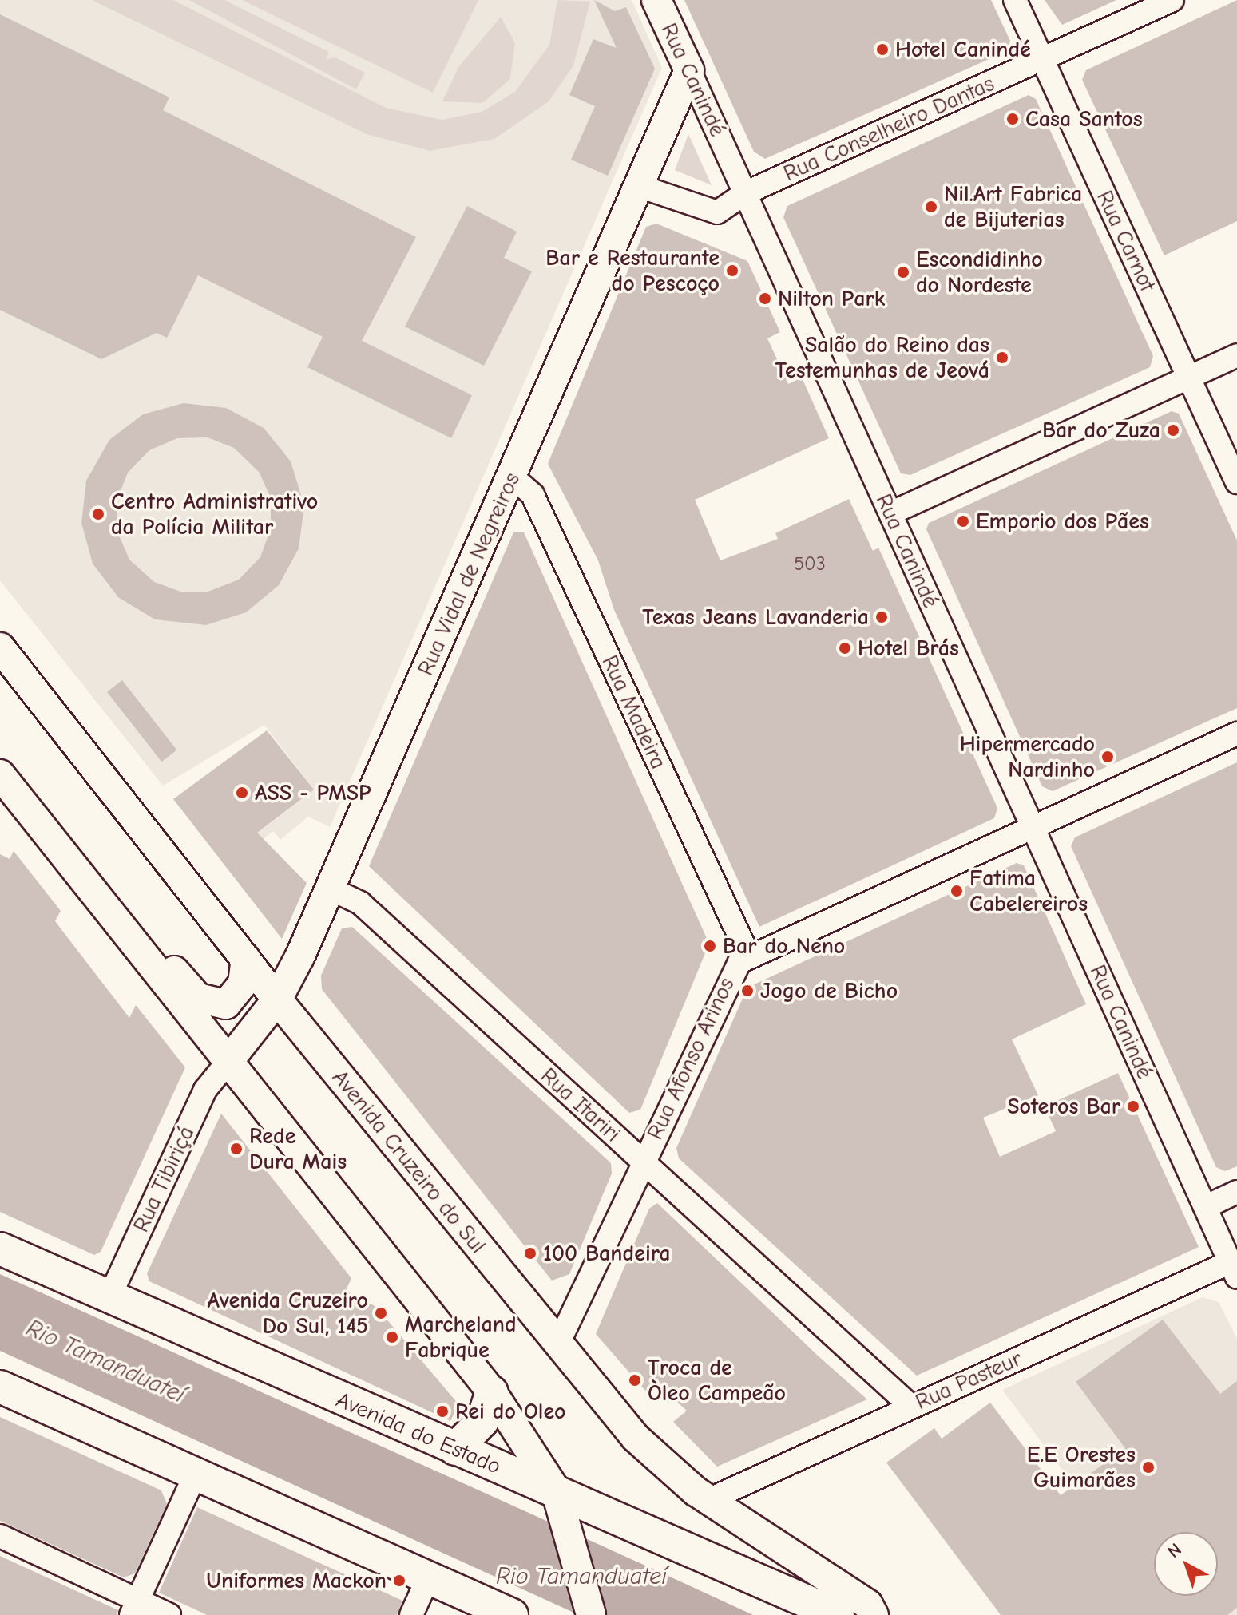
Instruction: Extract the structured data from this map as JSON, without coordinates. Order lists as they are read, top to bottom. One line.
{"streets":{"highway":["Avenida do Estado"],"main road":["Rua Canindé","Rua Vidal de Negreiros","Avenida Cruzeiro do Sul"],"street":["Rua Conselheiro Dantas","Rua Carnot","Rua Madeira","Rua Afonso Arinos","Rua Itariri","Rua Tibiriçá","Rua Pasteur"]},"crossings":[["Rua Canindé","Rua Conselheiro Dantas"],["Rua Canindé","Rua Vidal de Negreiros"],["Rua Canindé","Rua Afonso Arinos"],["Rua Canindé","Rua Pasteur"],["Rua Conselheiro Dantas","Rua Carnot"],["Rua Conselheiro Dantas","Rua Vidal de Negreiros"],["Rua Vidal de Negreiros","Rua Madeira"],["Rua Vidal de Negreiros","Rua Itariri"],["Rua Vidal de Negreiros","Avenida Cruzeiro do Sul"],["Rua Vidal de Negreiros","Rua Tibiriçá"],["Rua Madeira","Rua Afonso Arinos"],["Rua Afonso Arinos","Rua Itariri"],["Rua Afonso Arinos","Avenida Cruzeiro do Sul"],["Rua Itariri","Rua Pasteur"],["Avenida Cruzeiro do Sul","Rua Pasteur"],["Rua Tibiriçá","Avenida do Estado"]],"water":["Rio Tamanduateí"],"places":["Hotel Canindé","Casa Santos","Nil.Art Fabrica de Bijuterias","Bar e Restaurante do Pescoço","Escondidinho do Nordeste","Nilton Park","Salão do Reino das Testemunhas de Jeová","Bar do Zuza","Centro Administrativo da Polícia Militar","Emporio dos Pães","Texas Jeans Lavanderia","Hotel Brás","Hipermercado Nardinho","ASS - PMSP","Fatima Cabelereiros","Bar do Neno","Jogo de Bicho","Soteros Bar","Rede Dura Mais","100 Bandeira","Avenida Cruzeiro Do Sul, 145","Marcheland Fabrique","Troca de Òleo Campeão","Rei do Oleo","E.E Orestes Guimarães","Uniformes Mackon"],"house_numbers":["503"],"north":"top left"}
